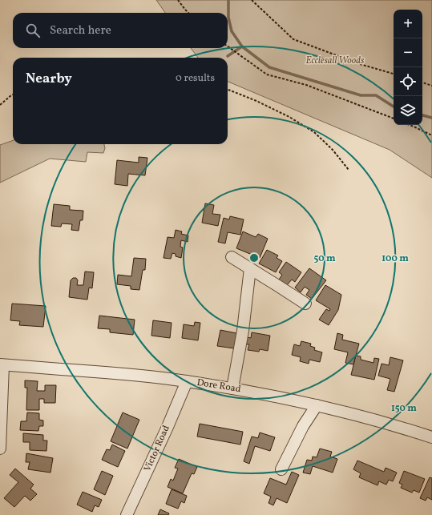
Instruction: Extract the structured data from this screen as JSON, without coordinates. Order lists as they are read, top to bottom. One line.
{"streets":{"street":["Dore Road","Victor Road"]},"crossings":[["Dore Road","Victor Road"]],"parks":["Ecclesall Woods"],"page":{"map_buttons":["+","−"],"search":"Search here","heading":["Nearby","0 results"]},"rings":["50 m","100 m","150 m"]}
